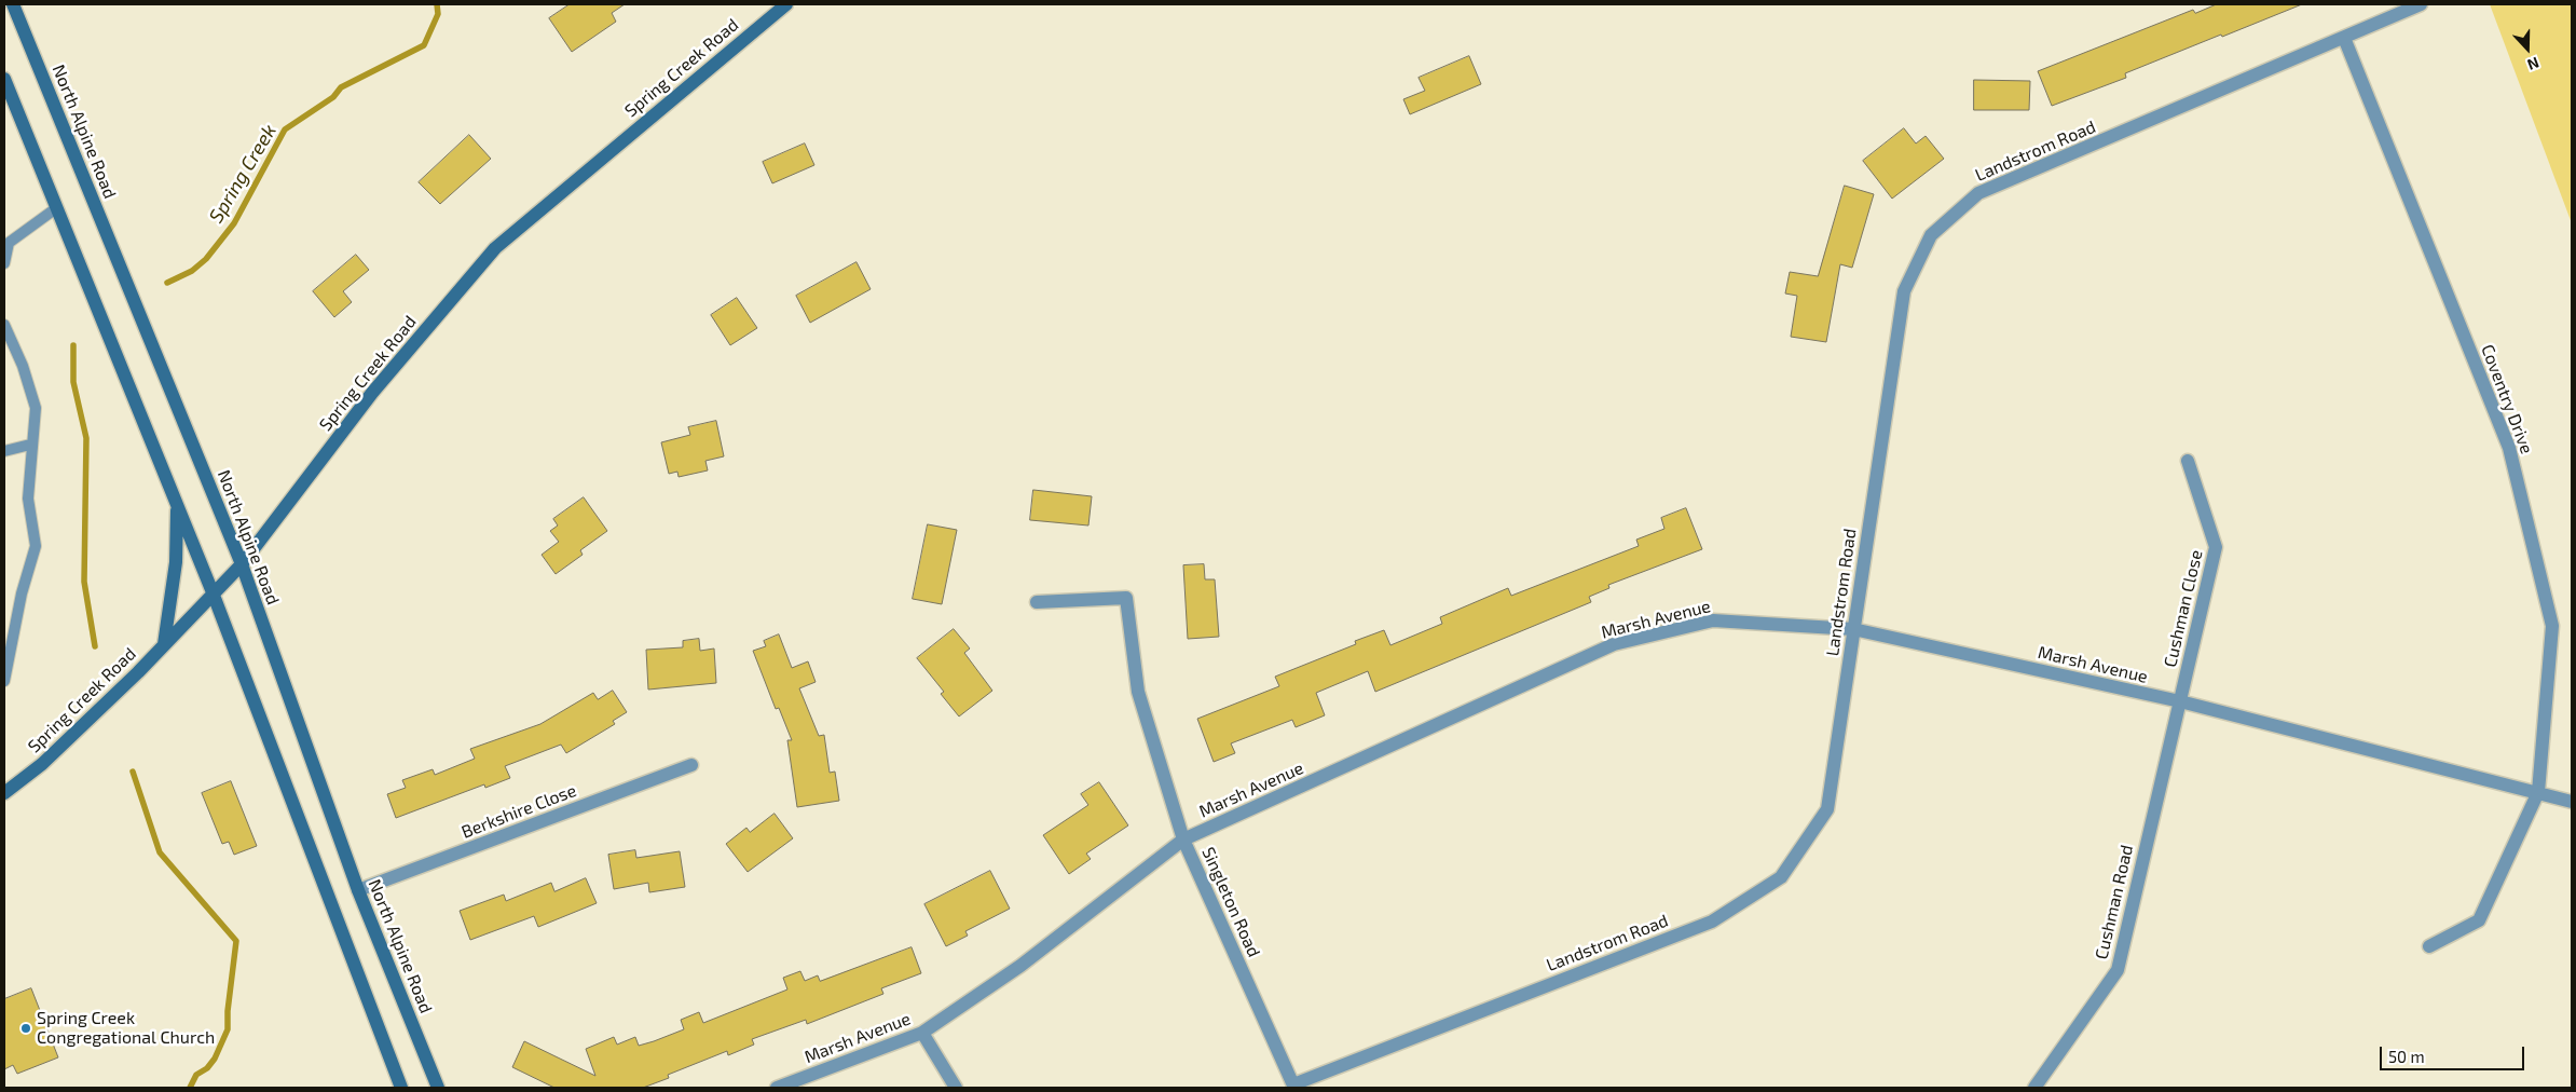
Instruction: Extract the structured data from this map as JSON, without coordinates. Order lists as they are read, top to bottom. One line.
{"streets":{"main road":["Spring Creek Road","North Alpine Road"],"street":["Landstrom Road","Coventry Drive","Cushman Close","Marsh Avenue","Berkshire Close","Singleton Road","Cushman Road"]},"crossings":[["Spring Creek Road","North Alpine Road"],["North Alpine Road","Berkshire Close"],["Landstrom Road","Coventry Drive"],["Landstrom Road","Marsh Avenue"],["Landstrom Road","Singleton Road"],["Coventry Drive","Marsh Avenue"],["Cushman Close","Marsh Avenue"],["Cushman Close","Cushman Road"],["Marsh Avenue","Singleton Road"],["Marsh Avenue","Cushman Road"]],"water":["Spring Creek"],"places":["Spring Creek Congregational Church"],"scale_bar":"50 m","north":"bottom"}
